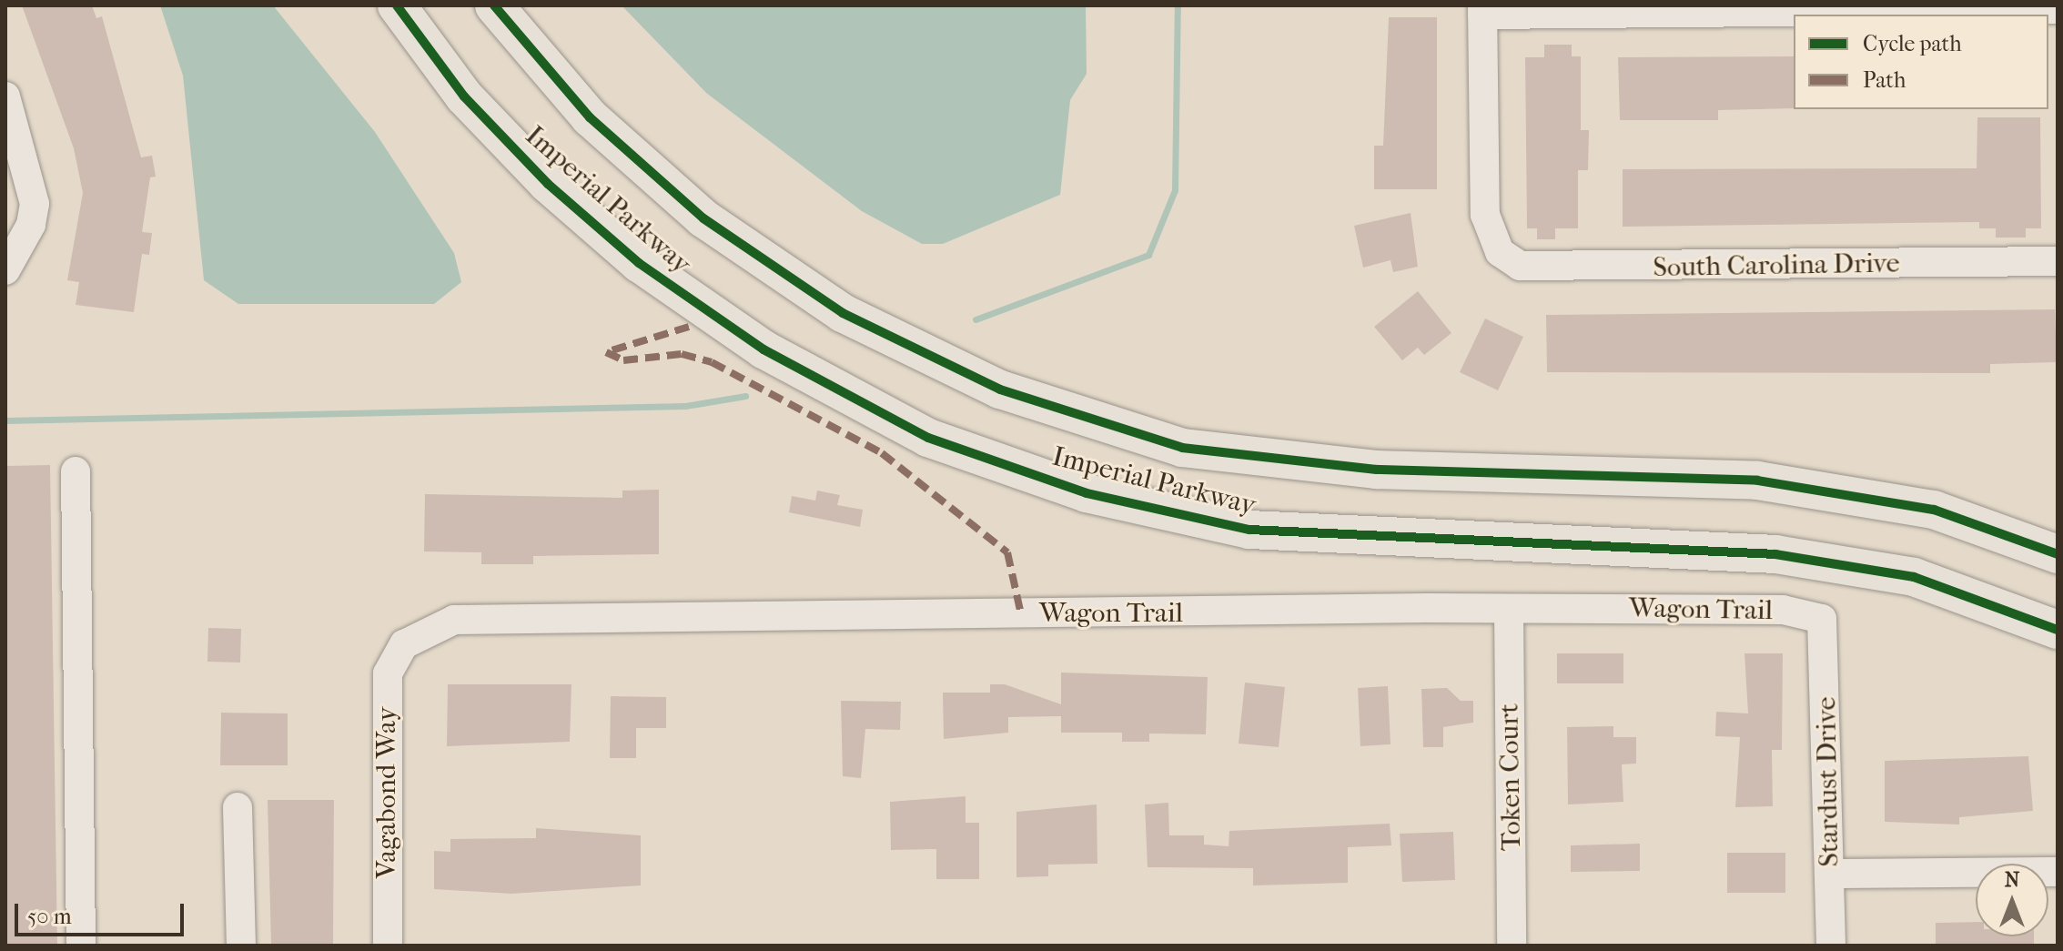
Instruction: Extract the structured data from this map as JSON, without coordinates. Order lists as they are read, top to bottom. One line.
{"streets":{"main road":["Imperial Parkway"],"street":["South Carolina Drive","Wagon Trail","Token Court","Stardust Drive","Vagabond Way"]},"crossings":[["Wagon Trail","Token Court"],["Wagon Trail","Stardust Drive"],["Wagon Trail","Vagabond Way"]],"legend":["Cycle path","Path"],"scale_bar":"50 m","north":"top"}
